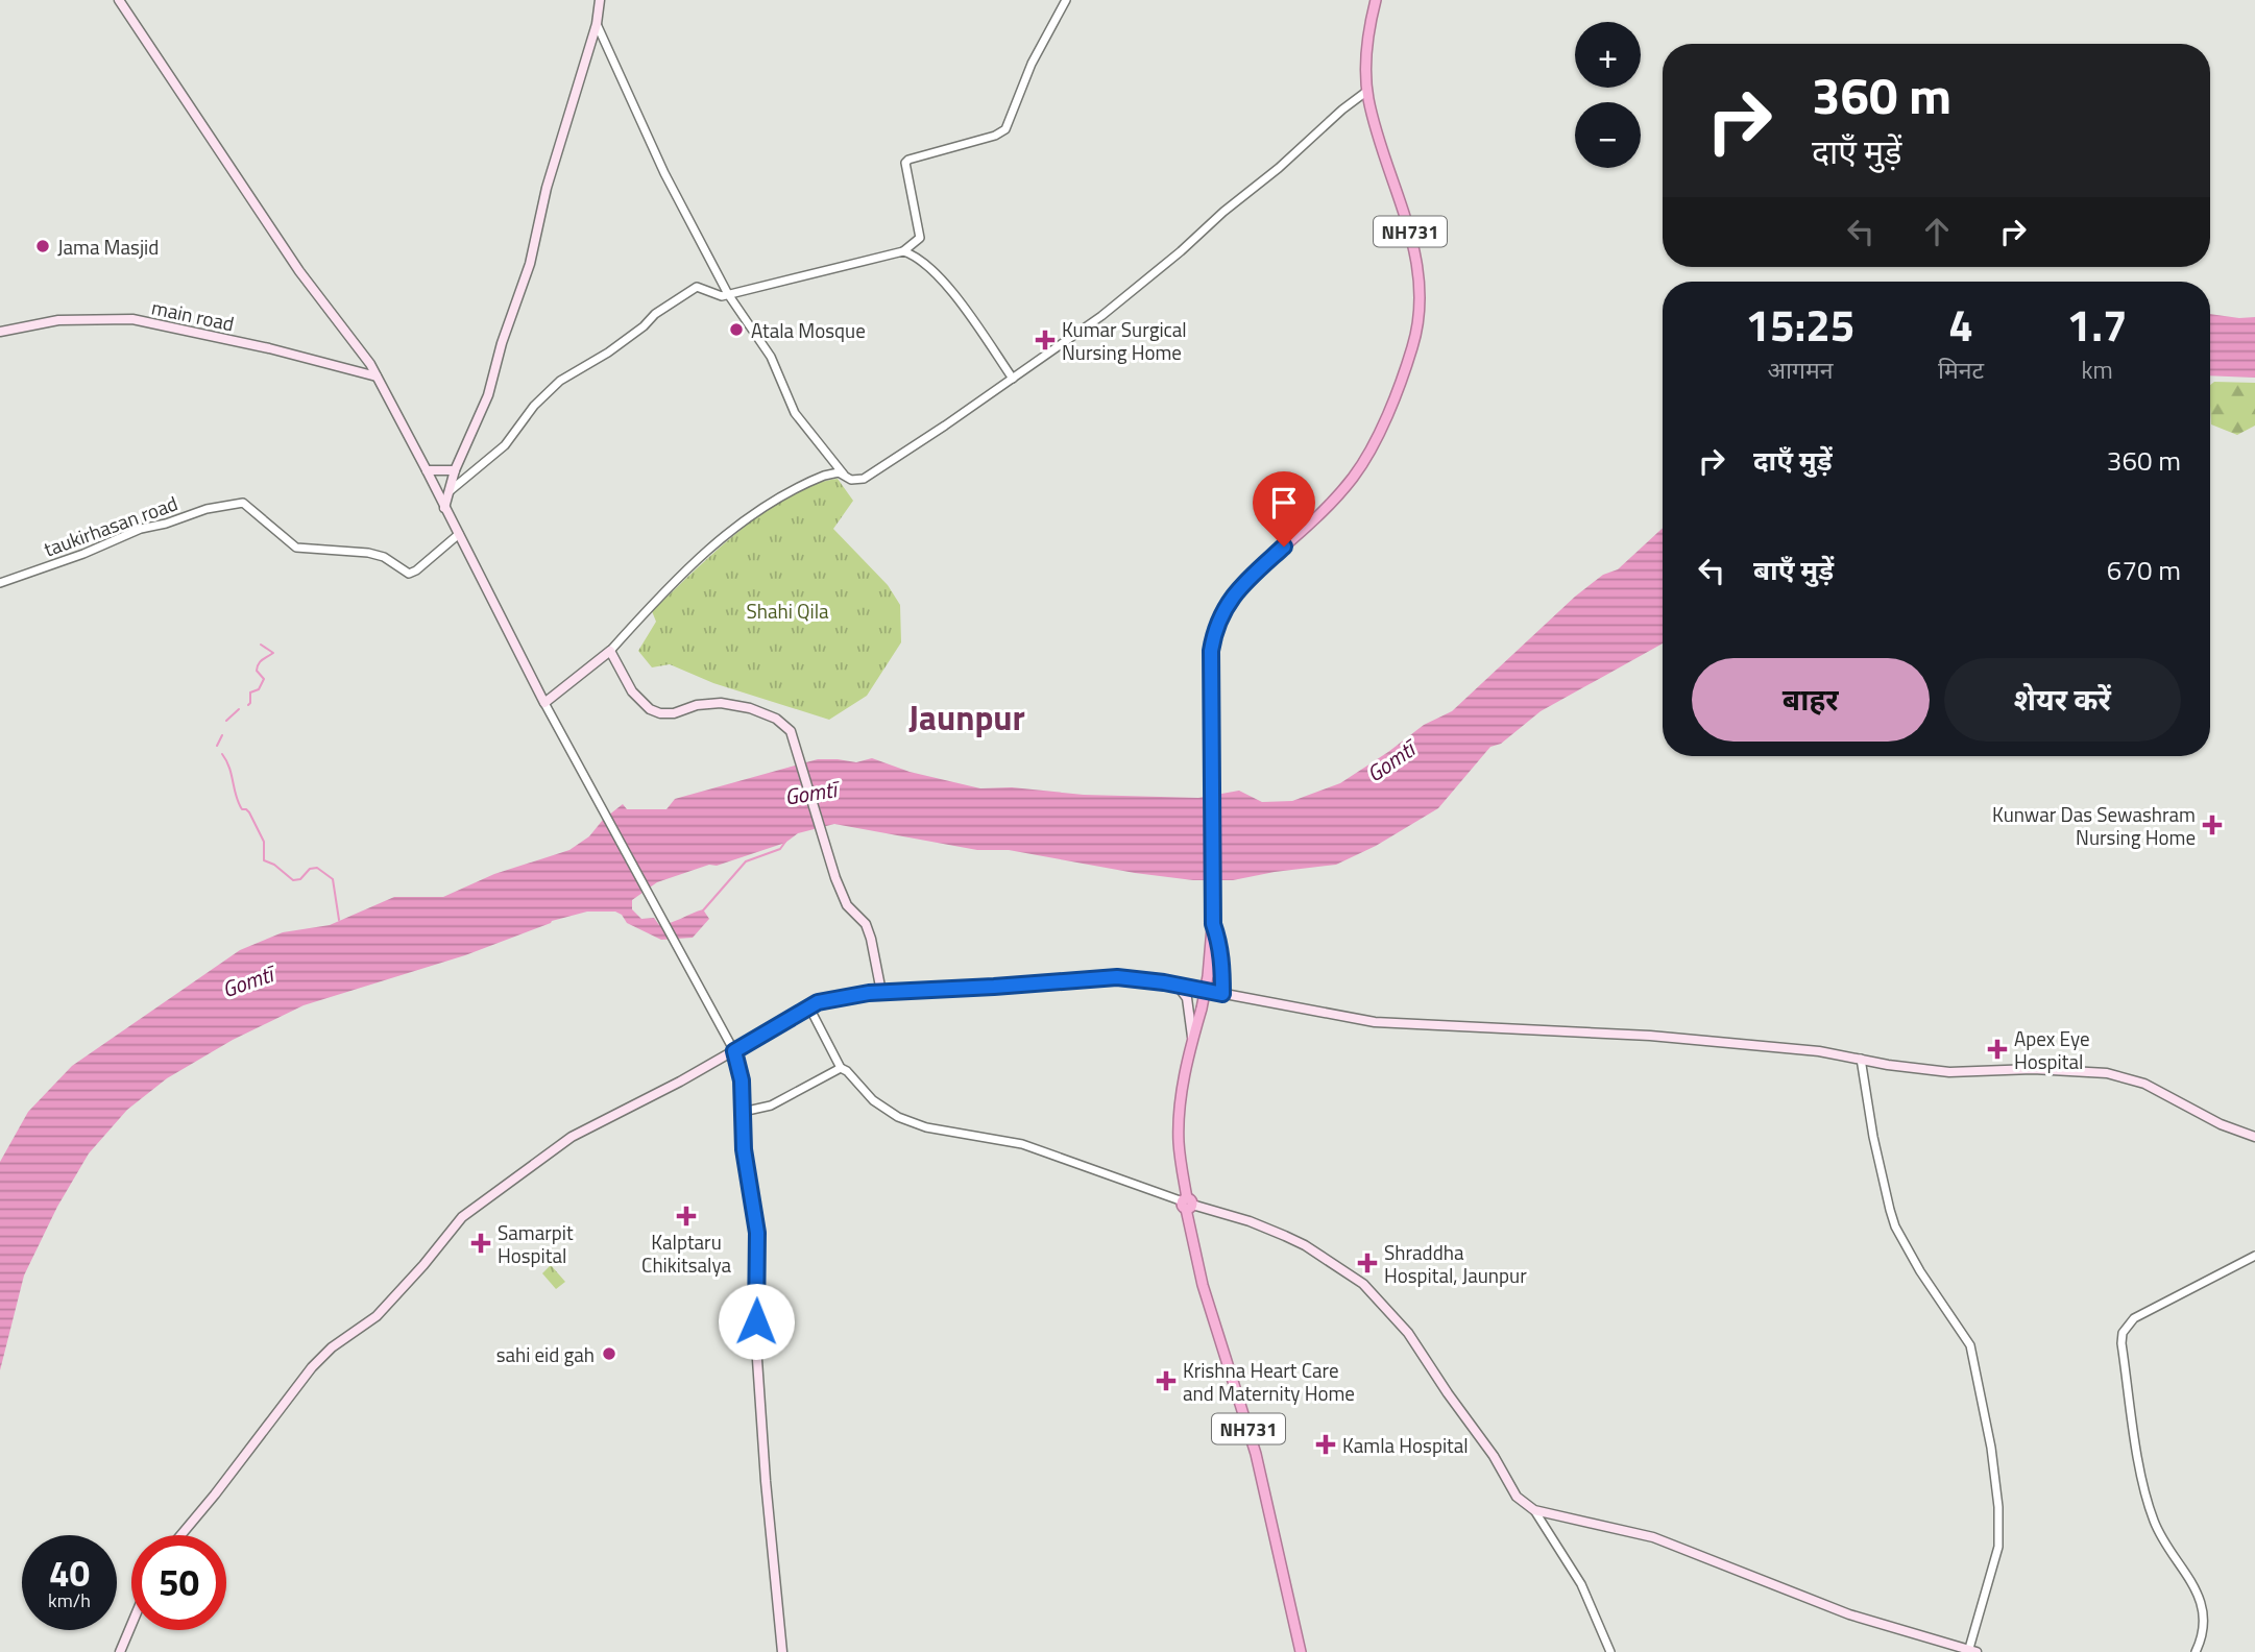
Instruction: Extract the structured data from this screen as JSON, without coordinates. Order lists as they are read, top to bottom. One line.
{"streets":{"highway":["NH731"],"main road":["main road"],"street":["taukirhasan road"]},"districts":["Jaunpur"],"water":["Gomtī"],"parks":["Shahi Qila"],"places":{"other":["Jama Masjid","Atala Mosque","sahi eid gah"],"health":["Kumar Surgical Nursing Home","Kunwar Das Sewashram Nursing Home","Apex Eye Hospital","Kalptaru Chikitsalya","Samarpit Hospital","Shraddha Hospital, Jaunpur","Krishna Heart Care and Maternity Home","Kamla Hospital"]},"page":{"map_buttons":["+","−"],"turn":["360 m","दाएँ मुड़ें"],"eta":["15:25","आगमन","4","मिनट","1.7","km"],"list":[{"name":"दाएँ मुड़ें","value":"360 m"},{"name":"बाएँ मुड़ें","value":"670 m"}],"buttons":["बाहर","शेयर करें"],"speed":"40 km/h","limit":"50"}}
